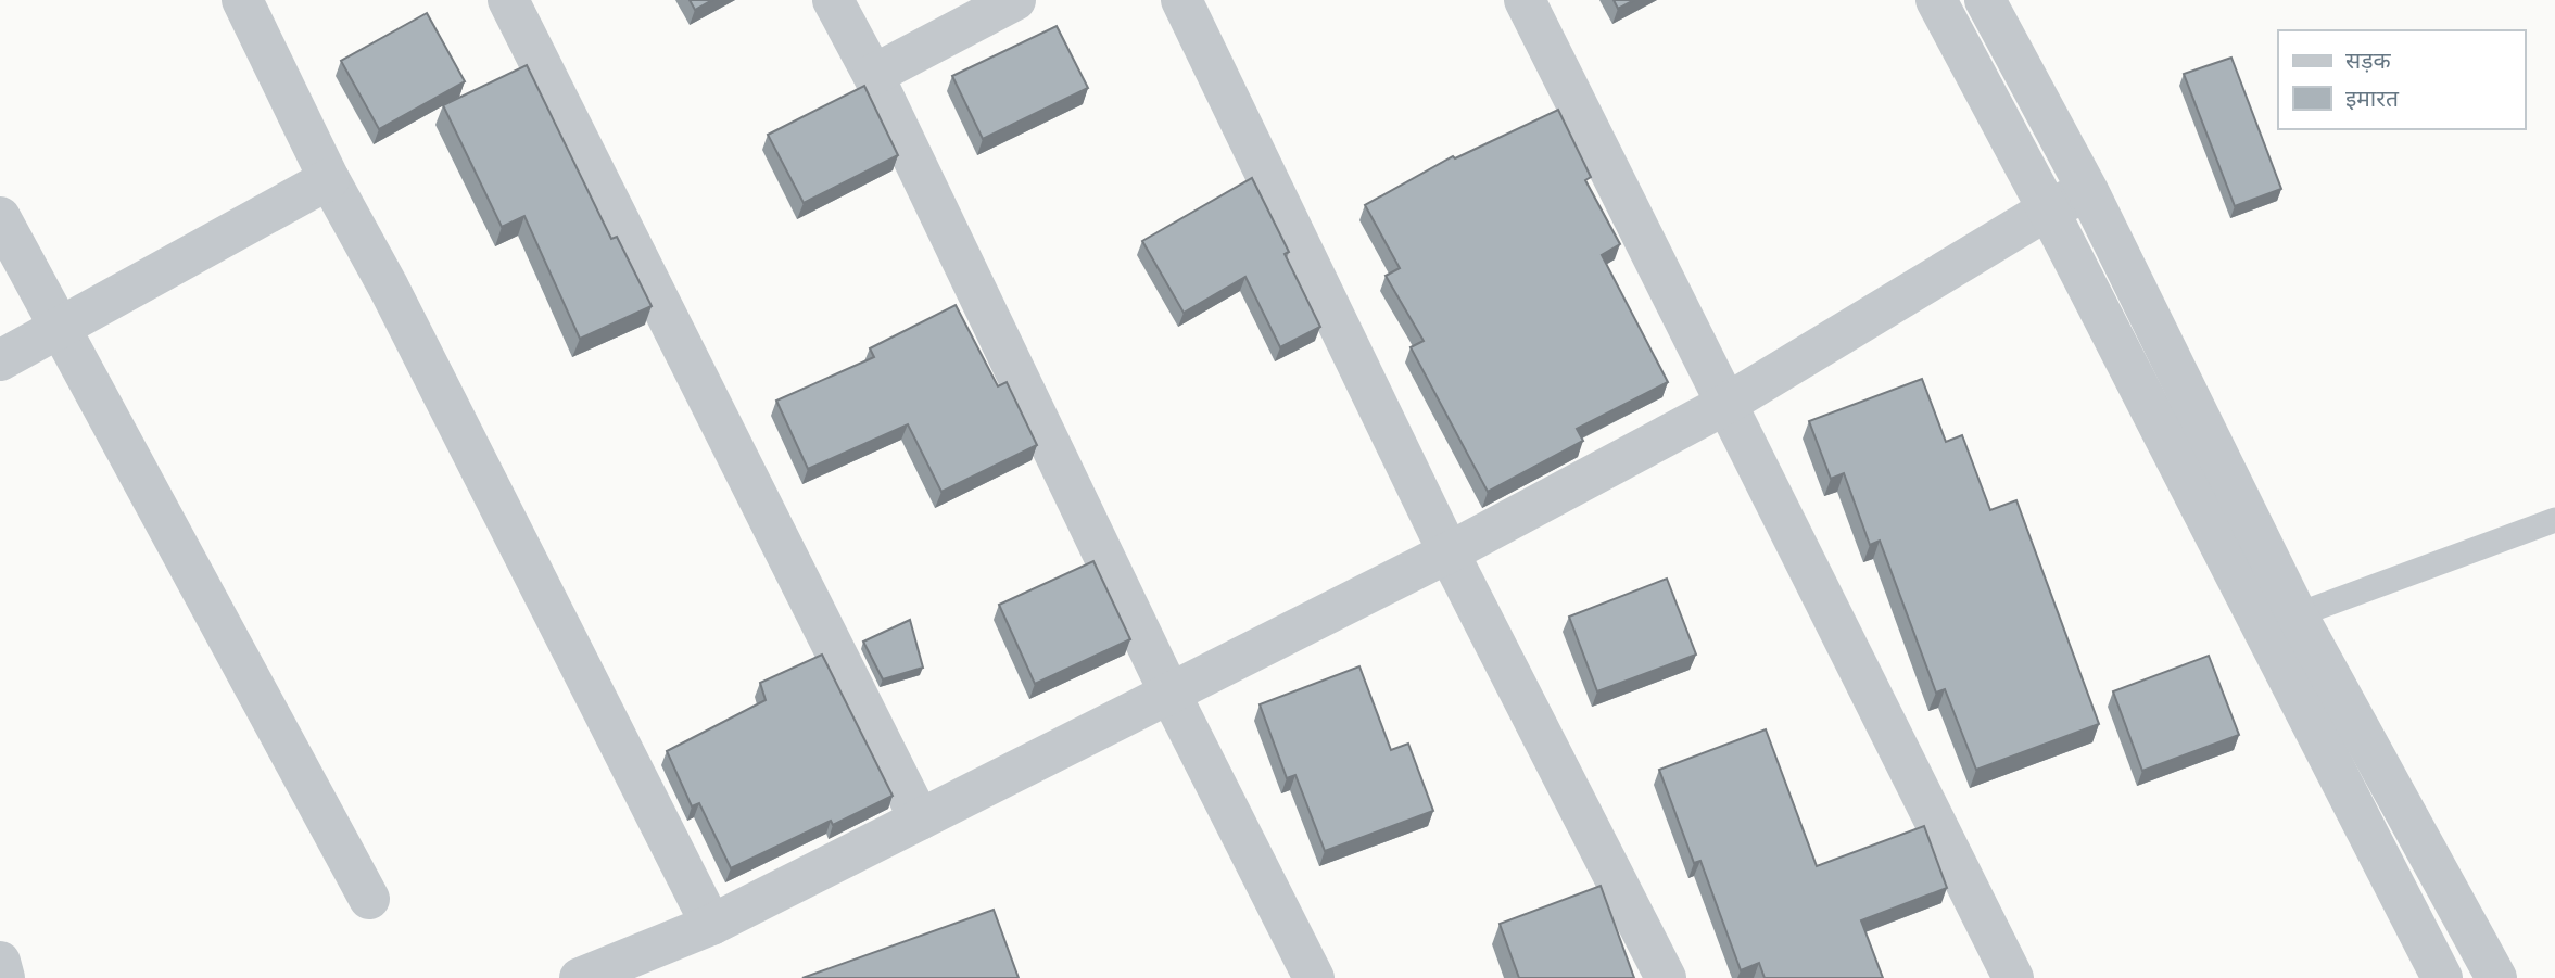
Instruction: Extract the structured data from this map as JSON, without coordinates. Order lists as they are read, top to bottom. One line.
{"legend":["सड़क","इमारत"]}
